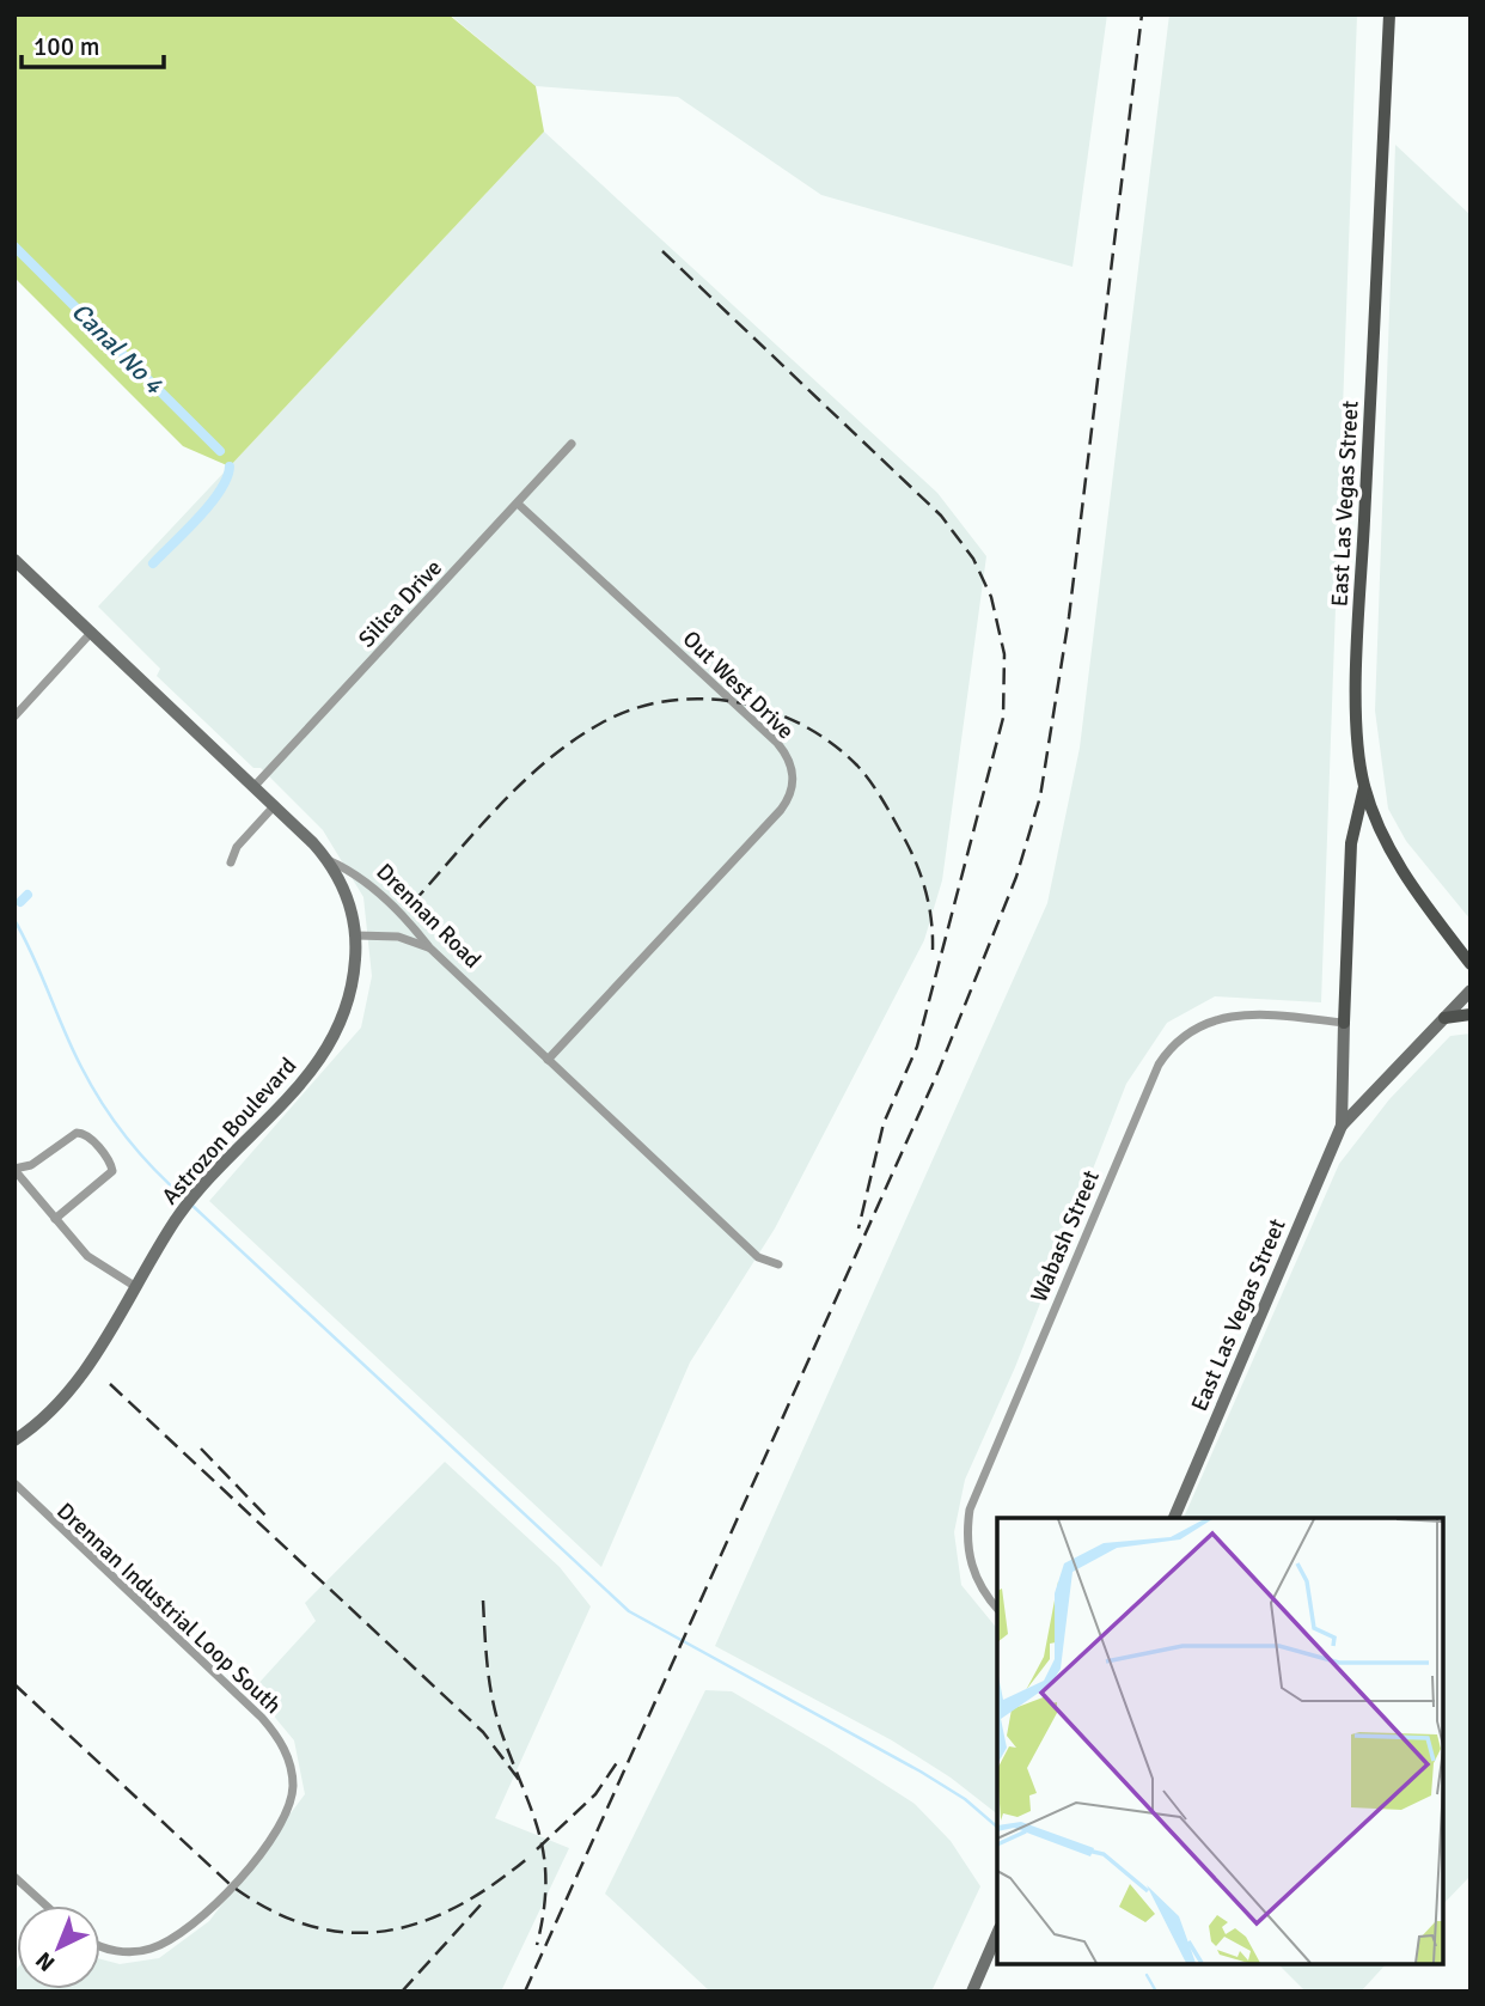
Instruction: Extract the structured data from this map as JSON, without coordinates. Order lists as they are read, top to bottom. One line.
{"streets":{"main road":["East Las Vegas Street","Drennan Road","Astrozon Boulevard"],"street":["Silica Drive","Out West Drive","Wabash Street","Drennan Industrial Loop South"]},"crossings":[["East Las Vegas Street","Wabash Street"],["Silica Drive","Out West Drive"],["Silica Drive","Drennan Road"],["Out West Drive","Drennan Road"],["Drennan Road","Astrozon Boulevard"]],"water":["Canal No 4"],"scale_bar":"100 m","north":"bottom left"}
